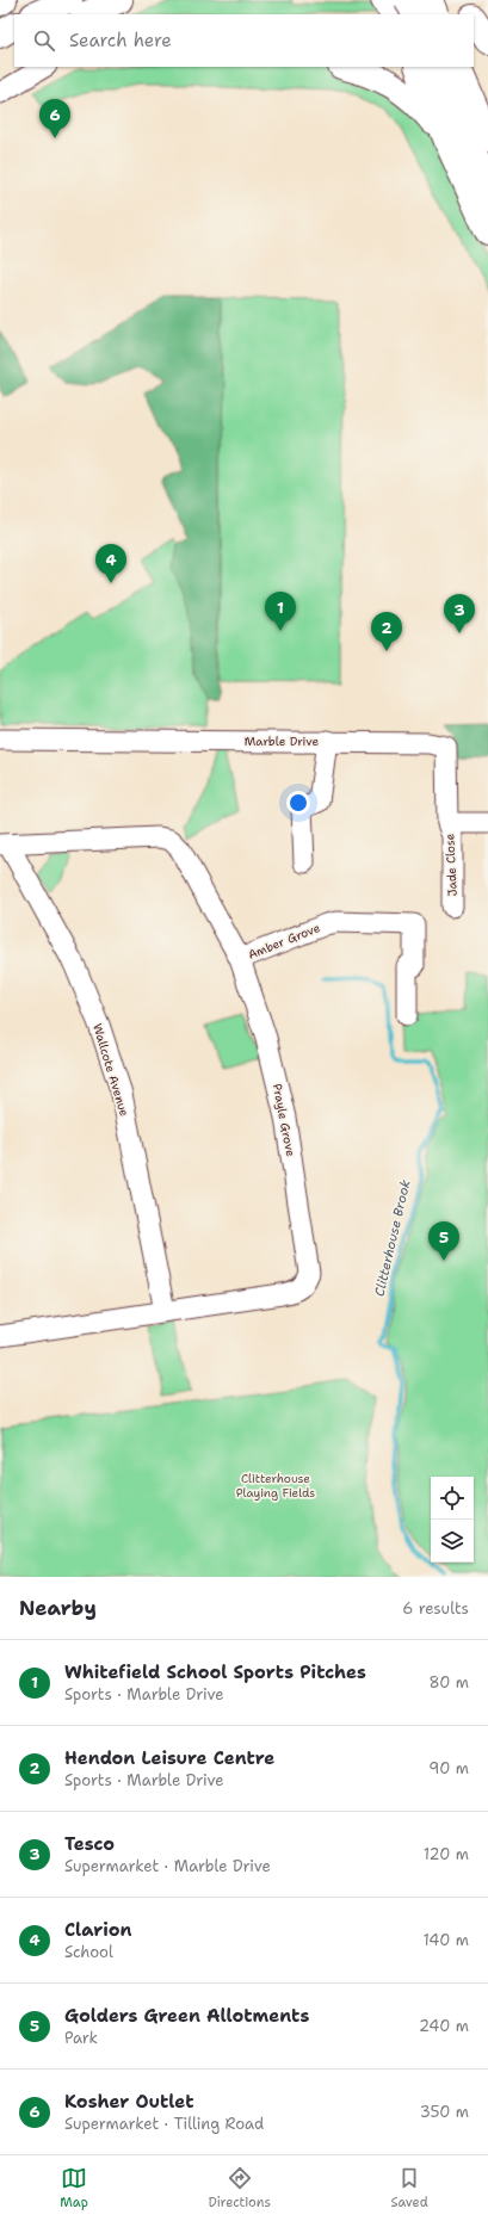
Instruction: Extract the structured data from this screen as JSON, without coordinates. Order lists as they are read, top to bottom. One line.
{"streets":{"street":["Marble Drive","Jade Close","Amber Grove","Wallcote Avenue","Prayle Grove"]},"crossings":[["Marble Drive","Jade Close"],["Amber Grove","Prayle Grove"],["Wallcote Avenue","Prayle Grove"]],"water":["Clitterhouse Brook"],"parks":["Clitterhouse Playing Fields"],"page":{"search":"Search here","pins":["6","4","1","3","2","5"],"heading":["Nearby","6 results"],"list":[{"mark":"1","name":"Whitefield School Sports Pitches","note":"Sports · Marble Drive","value":"80 m"},{"mark":"2","name":"Hendon Leisure Centre","note":"Sports · Marble Drive","value":"90 m"},{"mark":"3","name":"Tesco","note":"Supermarket · Marble Drive","value":"120 m"},{"mark":"4","name":"Clarion","note":"School","value":"140 m"},{"mark":"5","name":"Golders Green Allotments","note":"Park","value":"240 m"},{"mark":"6","name":"Kosher Outlet","note":"Supermarket · Tilling Road","value":"350 m"}],"nav":["Map","Directions","Saved"]}}
